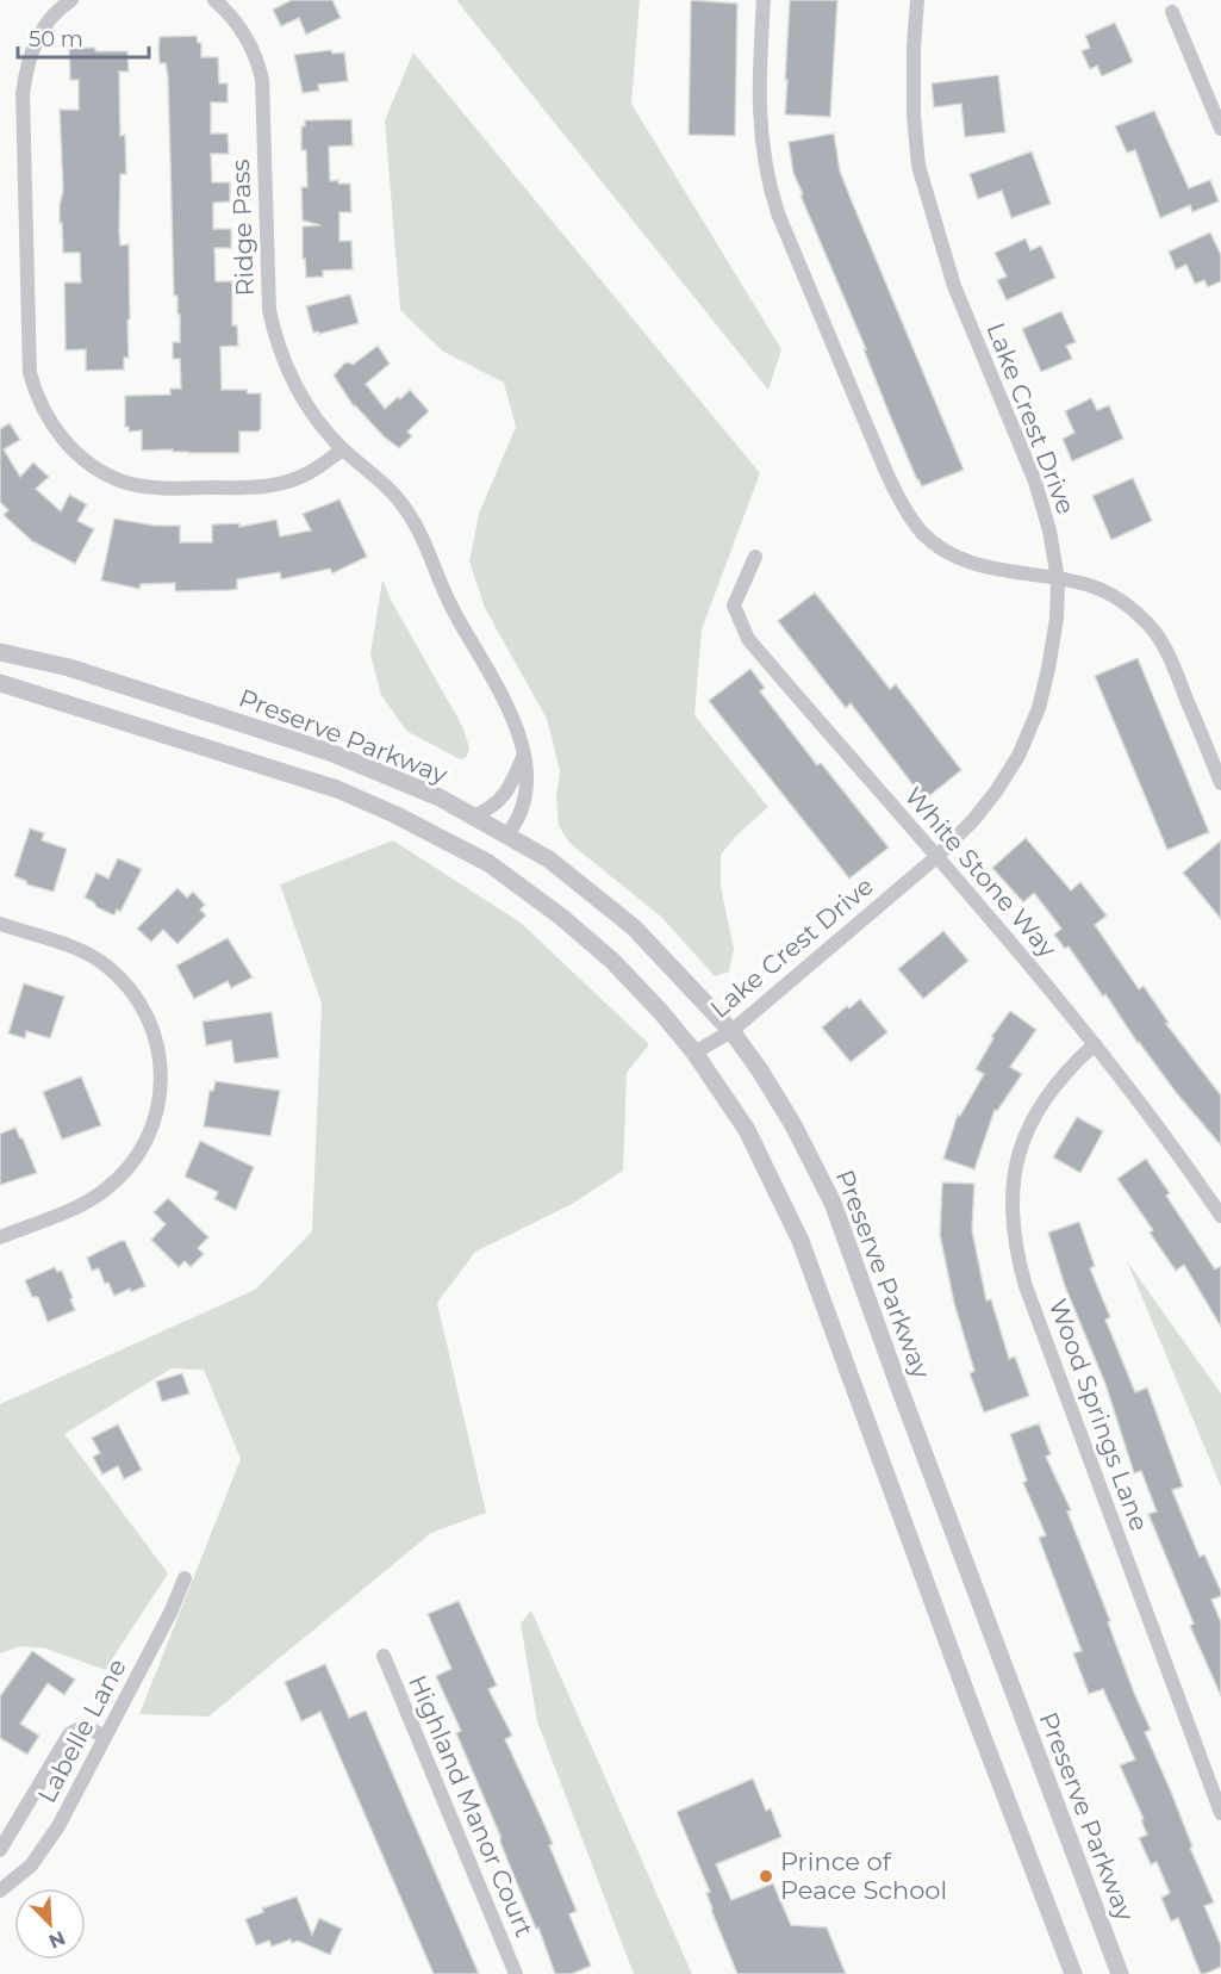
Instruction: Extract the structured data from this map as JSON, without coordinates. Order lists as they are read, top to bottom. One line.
{"streets":{"street":["Ridge Pass","Lake Crest Drive","Preserve Parkway","White Stone Way","Wood Springs Lane","Labelle Lane","Highland Manor Court"]},"crossings":[["Ridge Pass","Preserve Parkway"],["Lake Crest Drive","Preserve Parkway"],["Lake Crest Drive","White Stone Way"],["White Stone Way","Wood Springs Lane"]],"places":["Prince of Peace School"],"scale_bar":"50 m","north":"bottom right"}
